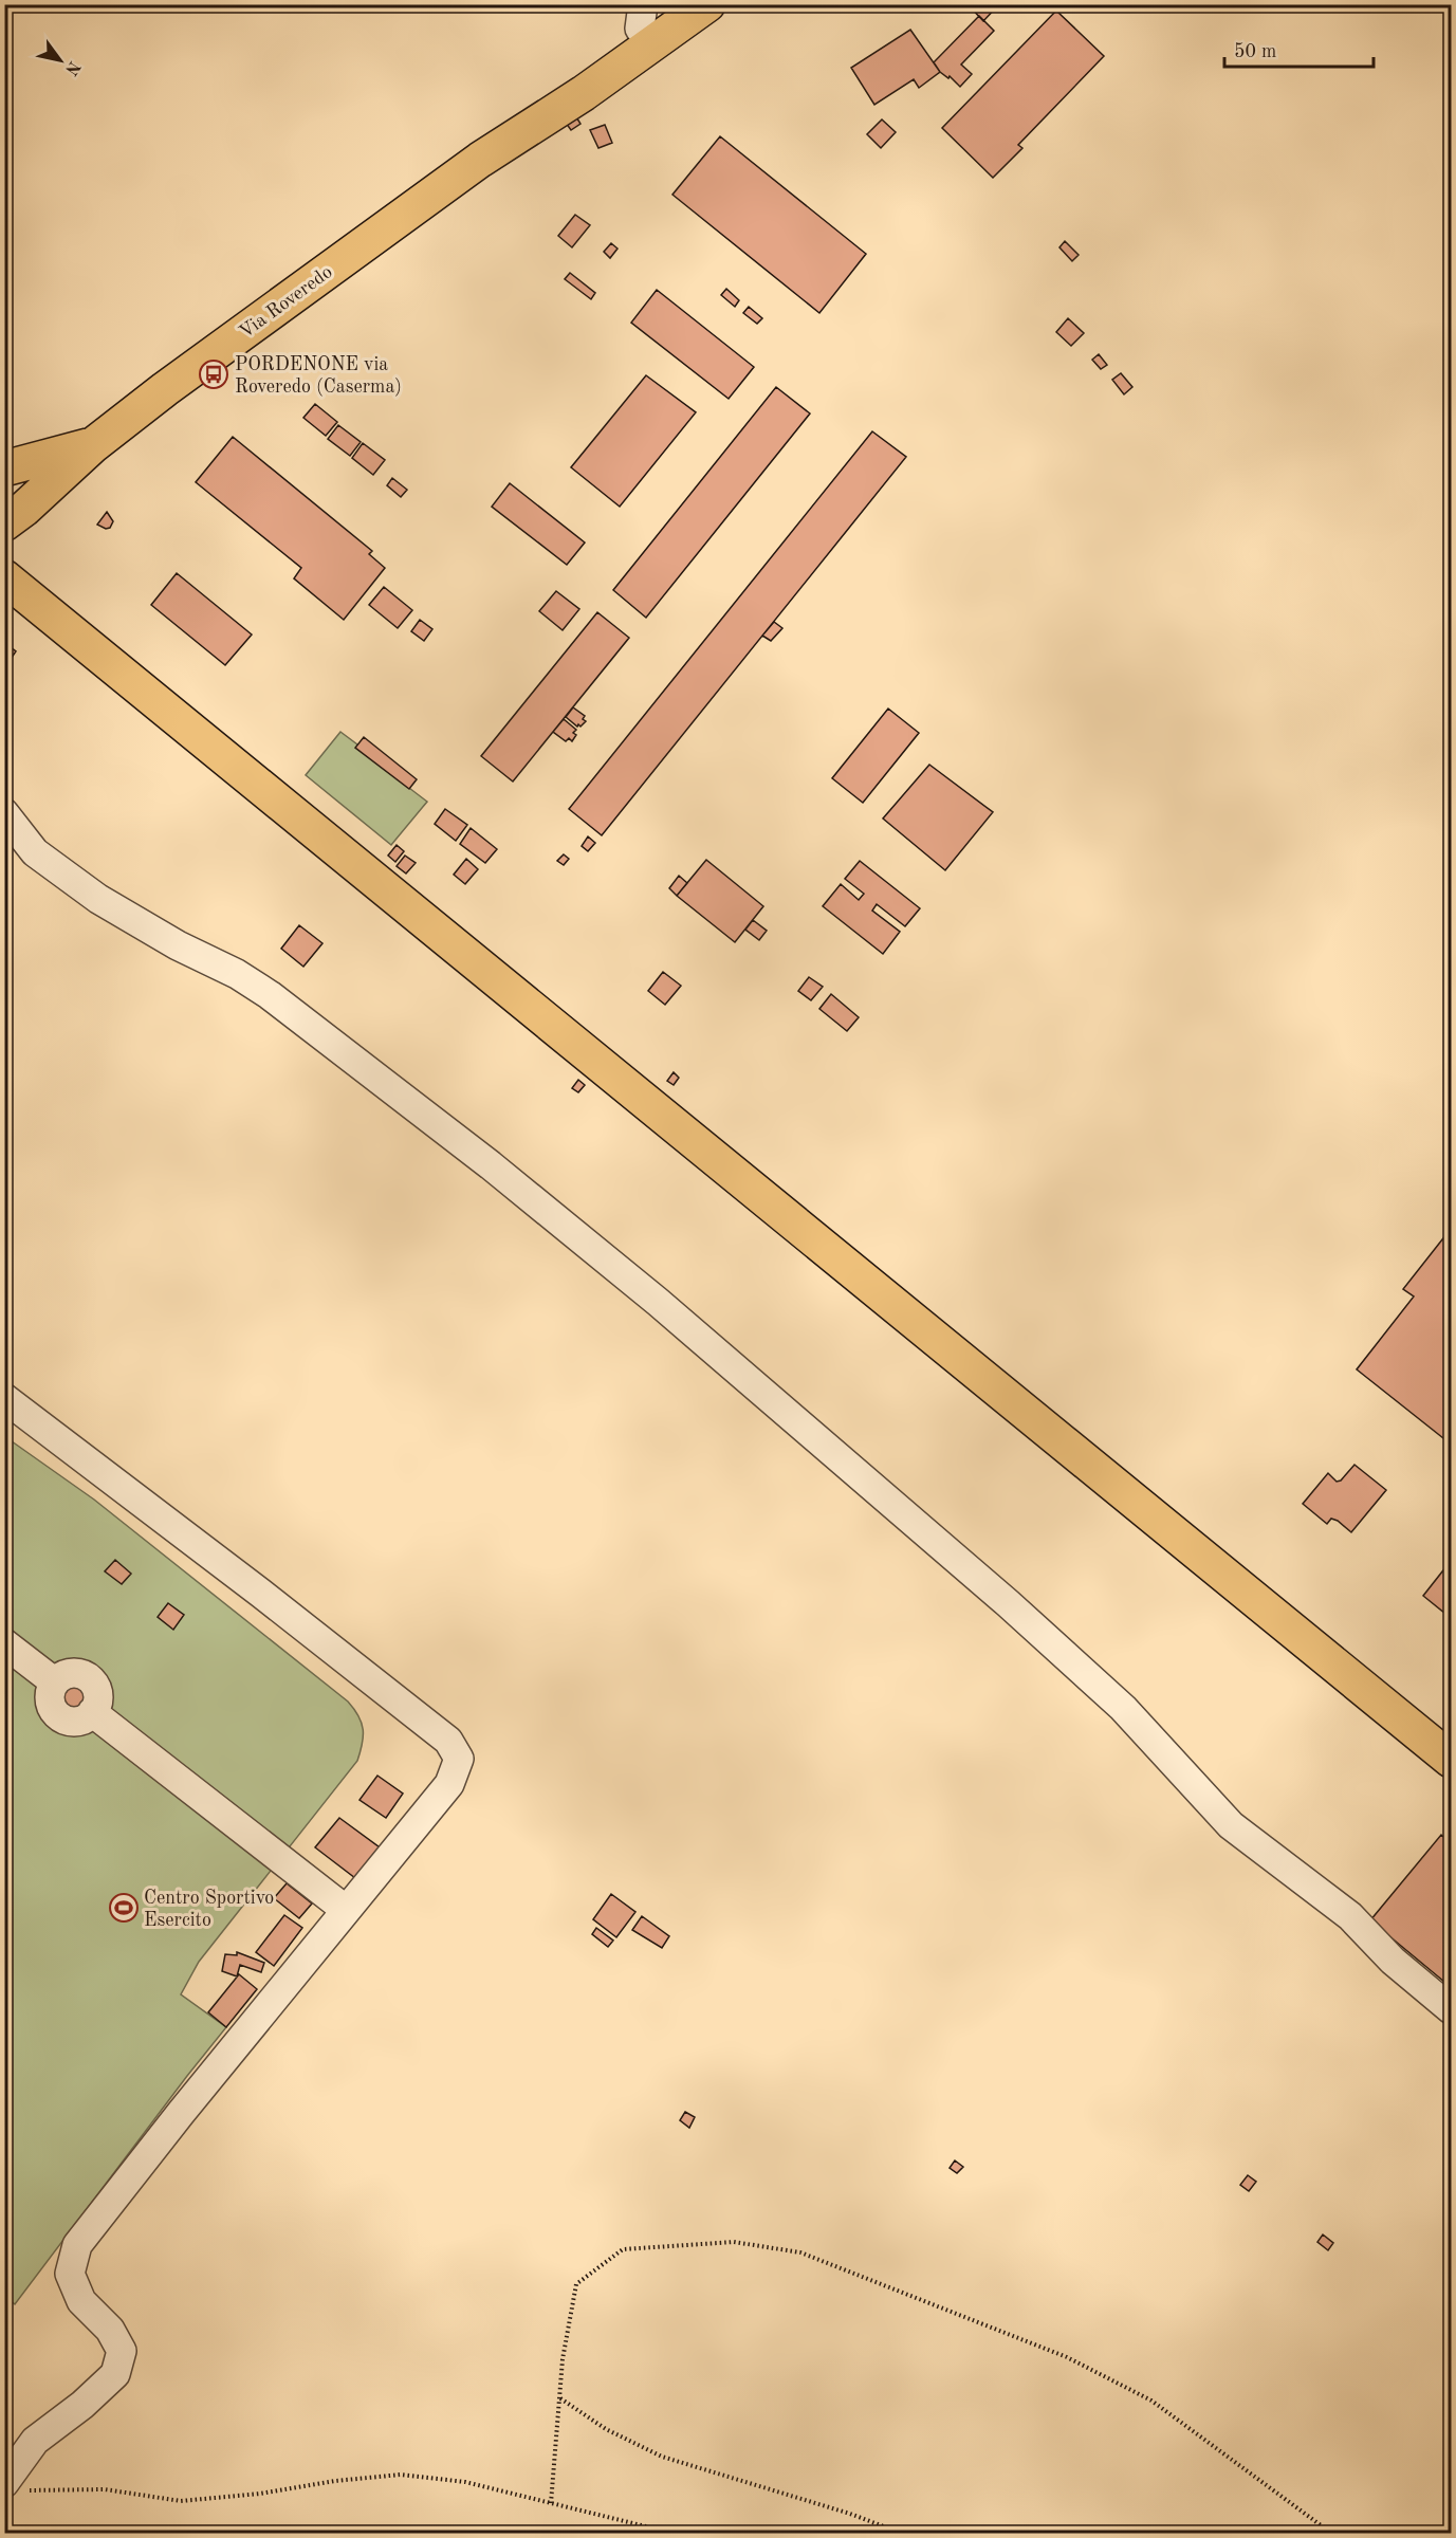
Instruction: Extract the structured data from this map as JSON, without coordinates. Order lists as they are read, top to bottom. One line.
{"streets":{"main road":["Via Roveredo"]},"places":{"bus stop":["PORDENONE via Roveredo (Caserma)"],"sports":["Centro Sportivo Esercito"]},"scale_bar":"50 m","north":"bottom right"}
